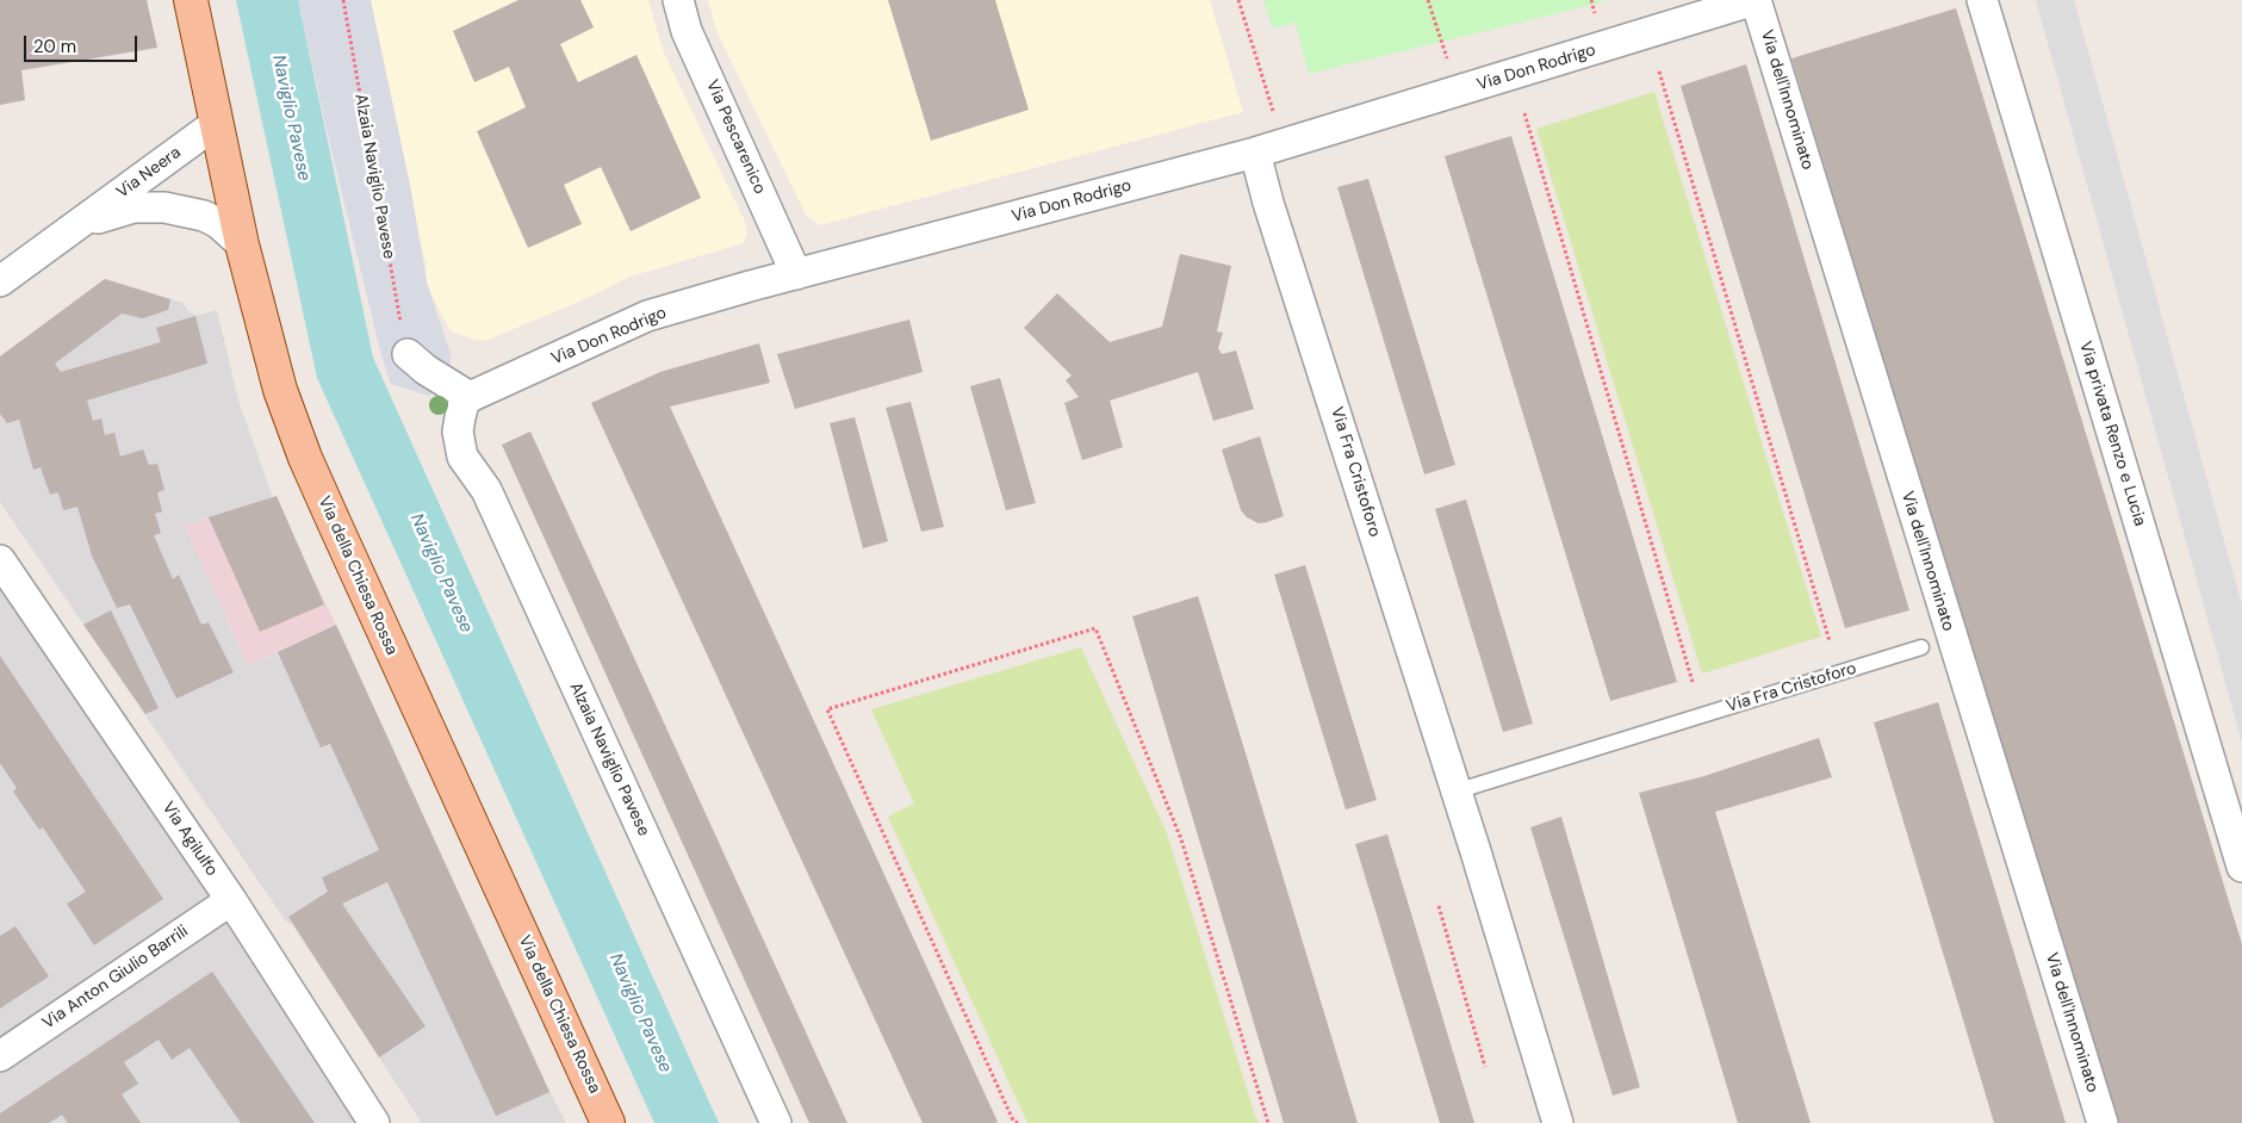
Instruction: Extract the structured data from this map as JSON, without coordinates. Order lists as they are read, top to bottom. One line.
{"streets":{"main road":["Via della Chiesa Rossa"],"street":["Via Don Rodrigo","Via dell'Innominato","Via Pescarenico","Via Neera","Alzaia Naviglio Pavese","Via privata Renzo e Lucia","Via Fra Cristoforo","Via Agilulfo","Via Anton Giulio Barrili"]},"crossings":[["Via Don Rodrigo","Via dell'Innominato"],["Via Don Rodrigo","Via Pescarenico"],["Via Don Rodrigo","Alzaia Naviglio Pavese"],["Via Don Rodrigo","Via Fra Cristoforo"],["Via Neera","Via della Chiesa Rossa"],["Via Agilulfo","Via Anton Giulio Barrili"]],"water":["Naviglio Pavese"],"scale_bar":"20 m"}
